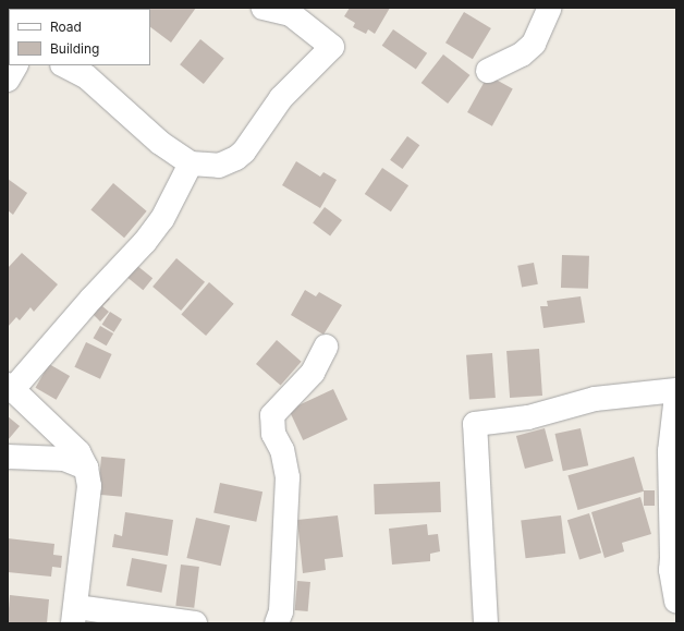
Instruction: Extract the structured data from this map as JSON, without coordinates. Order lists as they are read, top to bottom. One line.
{"legend":["Road","Building"]}
